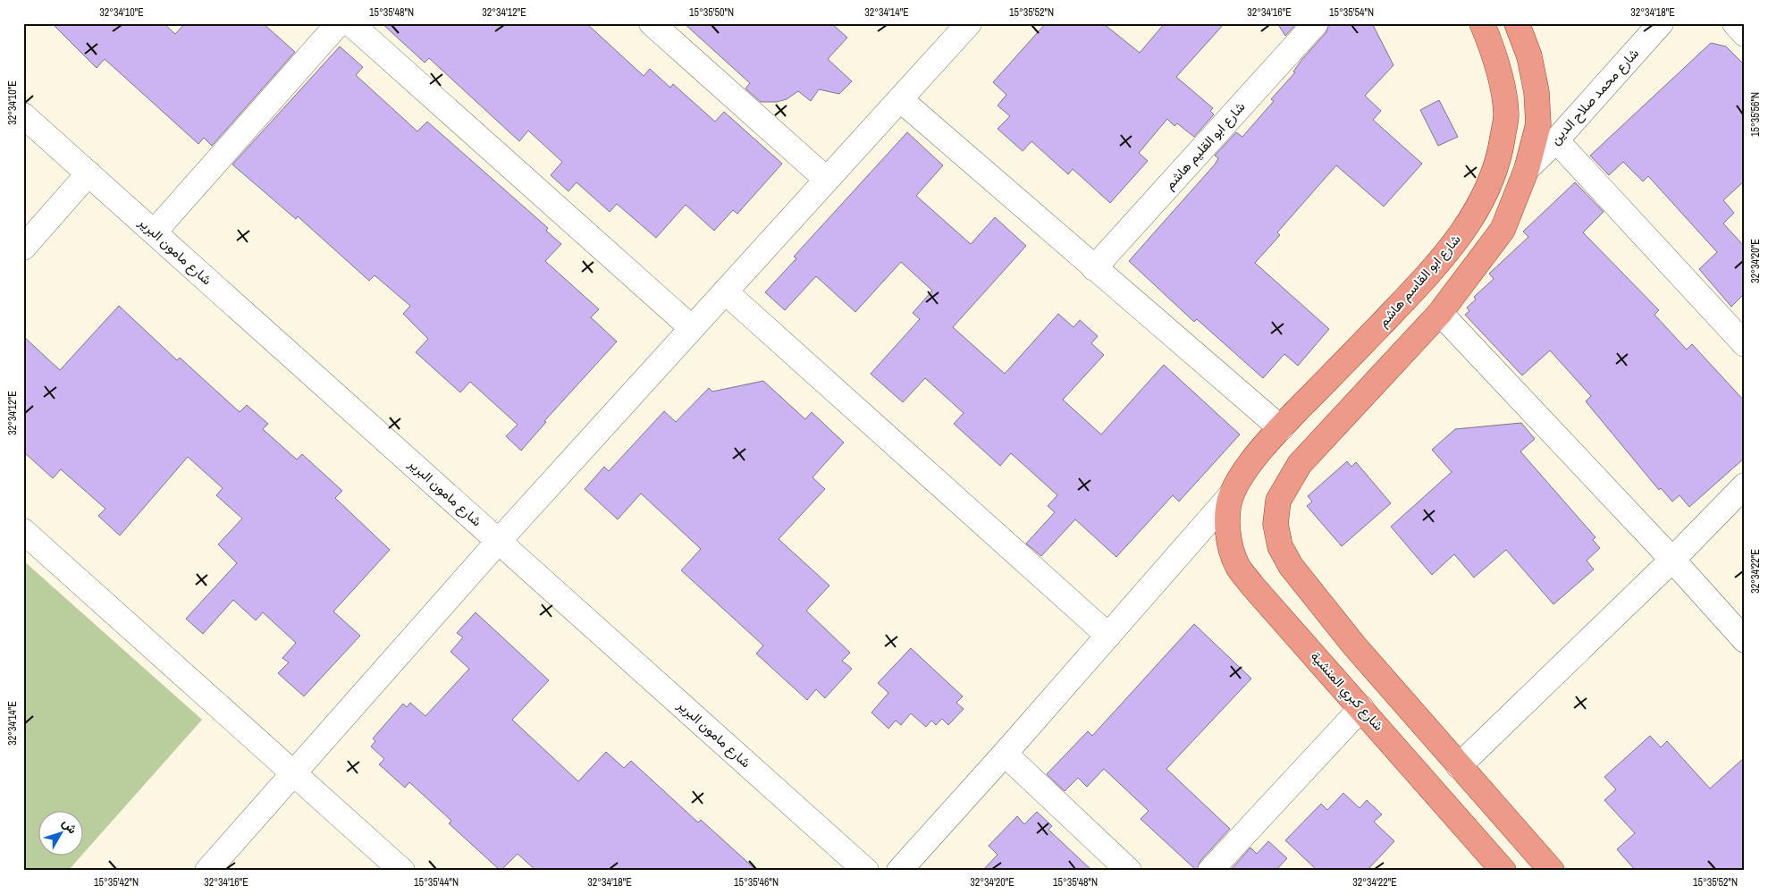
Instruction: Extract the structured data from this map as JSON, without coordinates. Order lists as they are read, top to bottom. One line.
{"streets":{"main road":["شارع ابو القاسم هاشم","شارع كبري المنشية"],"street":["شارع محمد صلاح الدين","شارع ابو القليم هاشم","شارع مامون البرير"]},"crossings":[["شارع ابو القاسم هاشم","شارع كبري المنشية"]],"north":"top right","coordinates":["32°34'10\"E","15°35'48\"N","32°34'12\"E","15°35'50\"N","32°34'14\"E","15°35'52\"N","32°34'16\"E","15°35'54\"N","32°34'18\"E","15°35'56\"N","32°34'20\"E","32°34'22\"E","15°35'42\"N","15°35'44\"N","15°35'46\"N"]}
